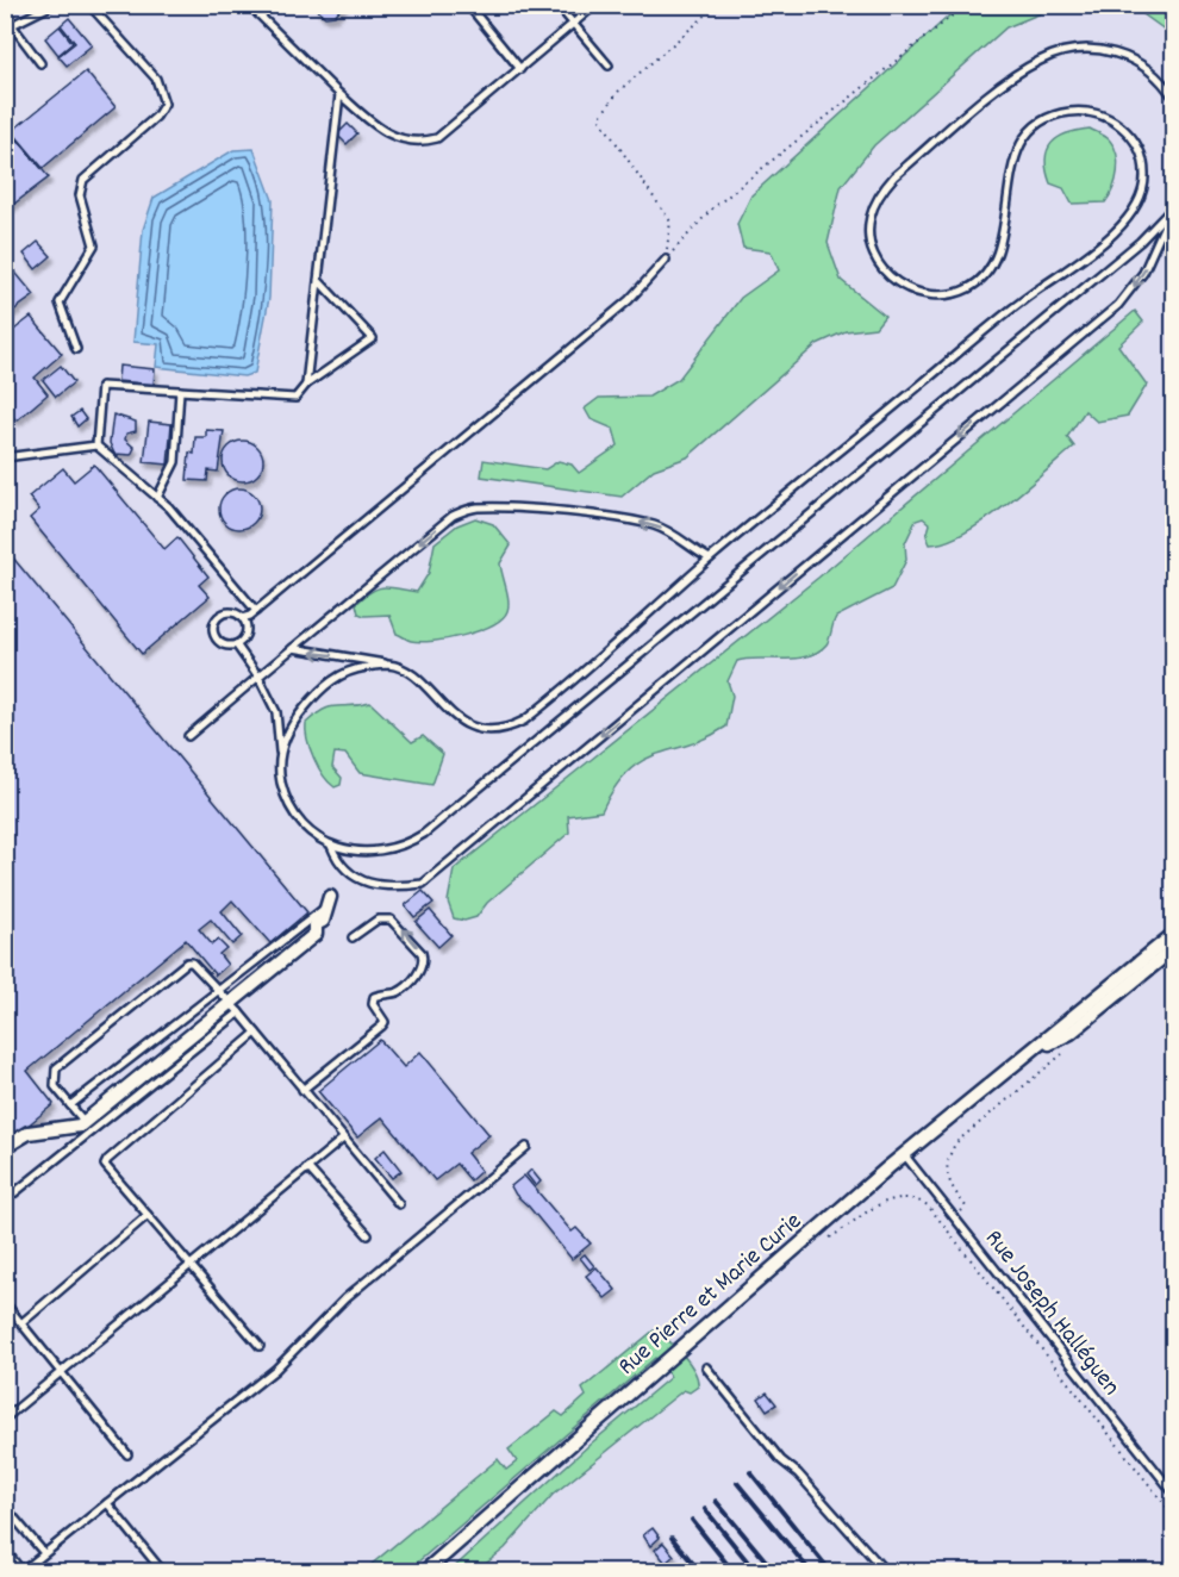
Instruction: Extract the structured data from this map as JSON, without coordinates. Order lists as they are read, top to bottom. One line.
{"streets":{"street":["Rue Pierre et Marie Curie"],"lane":["Rue Joseph Halléguen"]},"crossings":[["Rue Pierre et Marie Curie","Rue Joseph Halléguen"]]}
